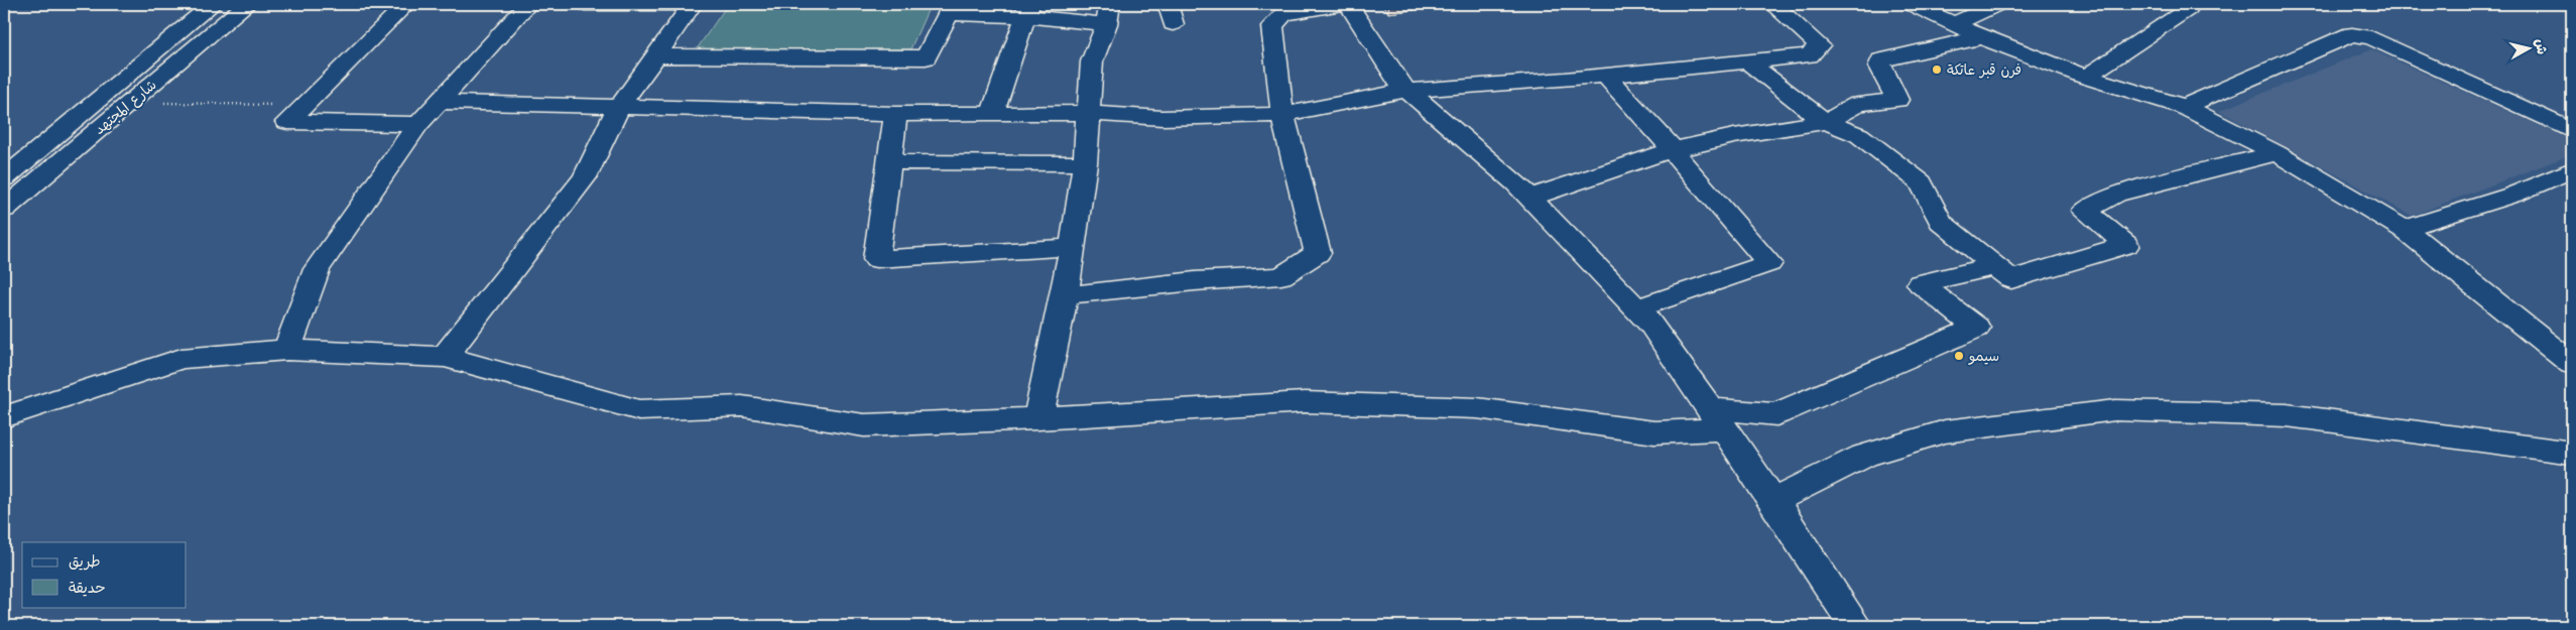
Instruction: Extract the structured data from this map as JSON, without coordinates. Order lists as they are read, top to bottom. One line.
{"streets":{"street":["شارع المجتهد"]},"places":["فرن قبر عاتكة","سيمو"],"legend":["طريق","حديقة"],"north":"right"}
